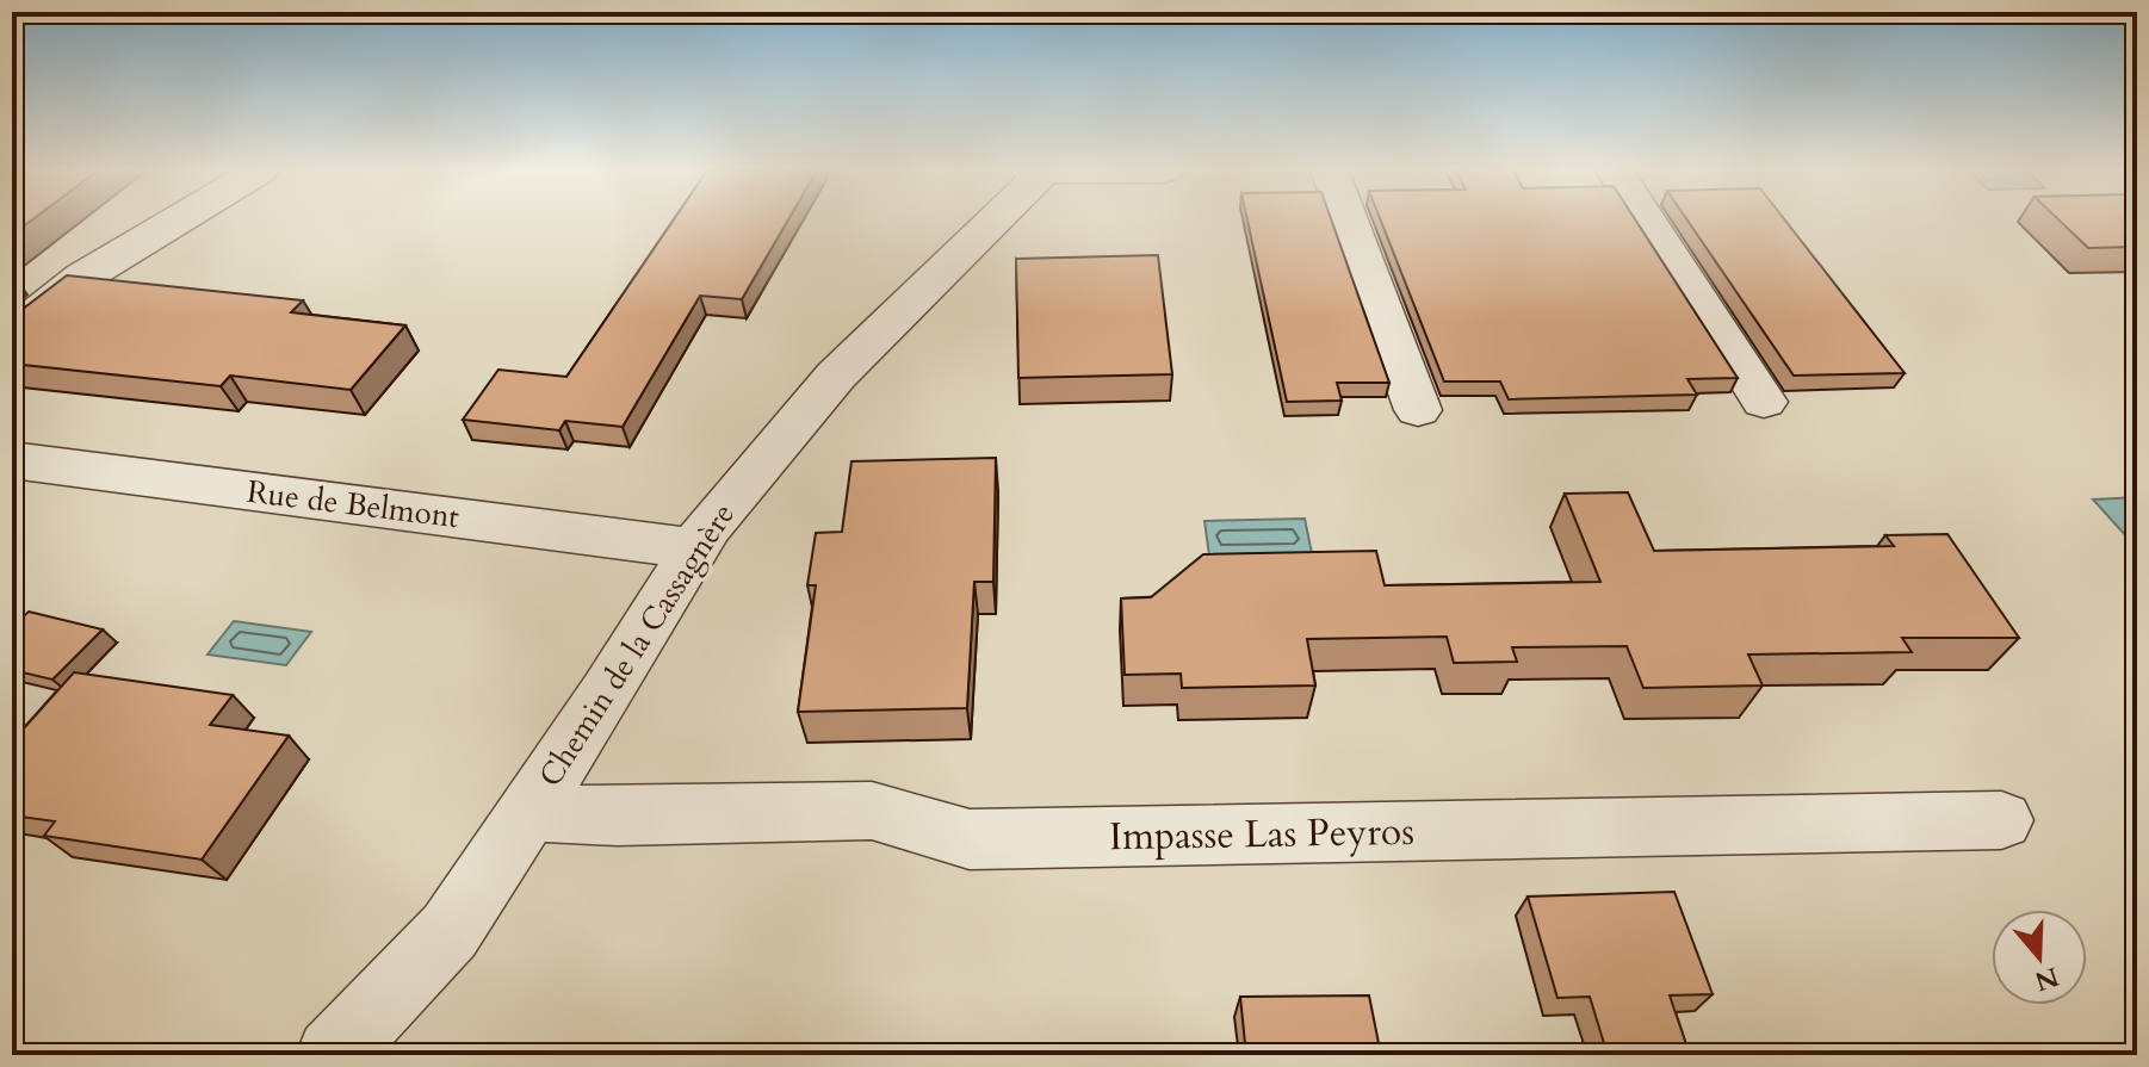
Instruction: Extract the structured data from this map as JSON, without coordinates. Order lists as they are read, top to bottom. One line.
{"streets":{"street":["Rue de Belmont","Chemin de la Cassagnère","Impasse Las Peyros"]},"crossings":[["Rue de Belmont","Chemin de la Cassagnère"],["Chemin de la Cassagnère","Impasse Las Peyros"]],"north":"bottom"}
